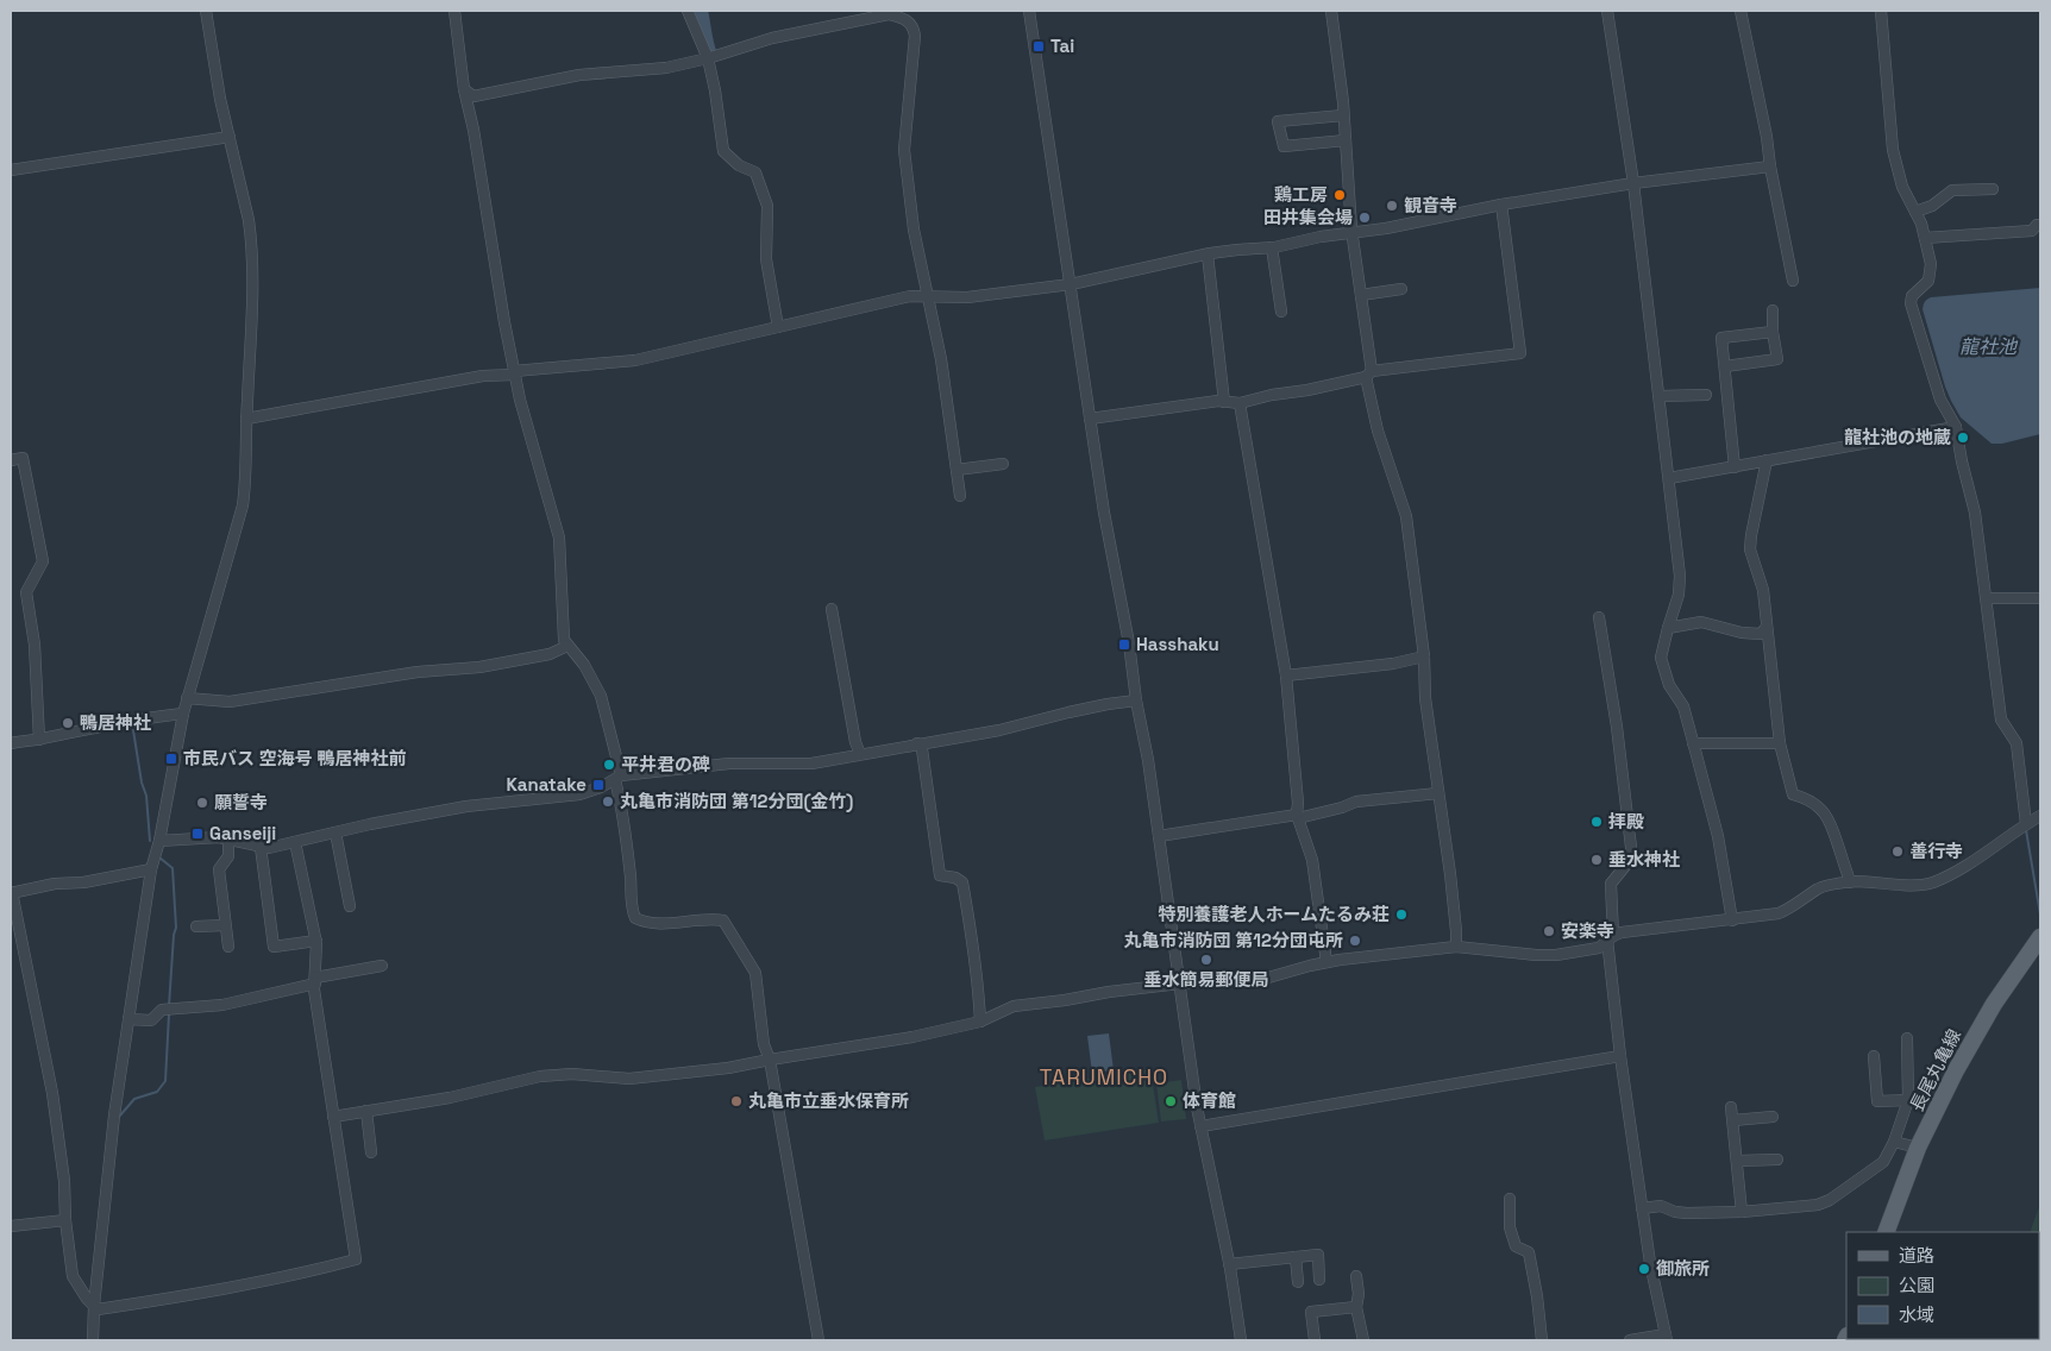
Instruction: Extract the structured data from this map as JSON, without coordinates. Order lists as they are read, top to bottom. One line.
{"streets":{"main road":["長尾丸亀線"]},"districts":["TARUMICHO"],"water":["龍社池"],"places":{"transit":["Tai","Hasshaku","市民バス 空海号 鴨居神社前","Kanatake","Ganseiji"],"other":["鶏工房","観音寺","田井集会場","龍社池の地蔵","鴨居神社","平井君の碑","丸亀市消防団 第12分団(金竹)","願誓寺","拝殿","善行寺","垂水神社","特別養護老人ホームたるみ荘","安楽寺","丸亀市消防団 第12分団屯所","垂水簡易郵便局","丸亀市立垂水保育所","体育館","御旅所"]},"legend":["道路","公園","水域"]}
